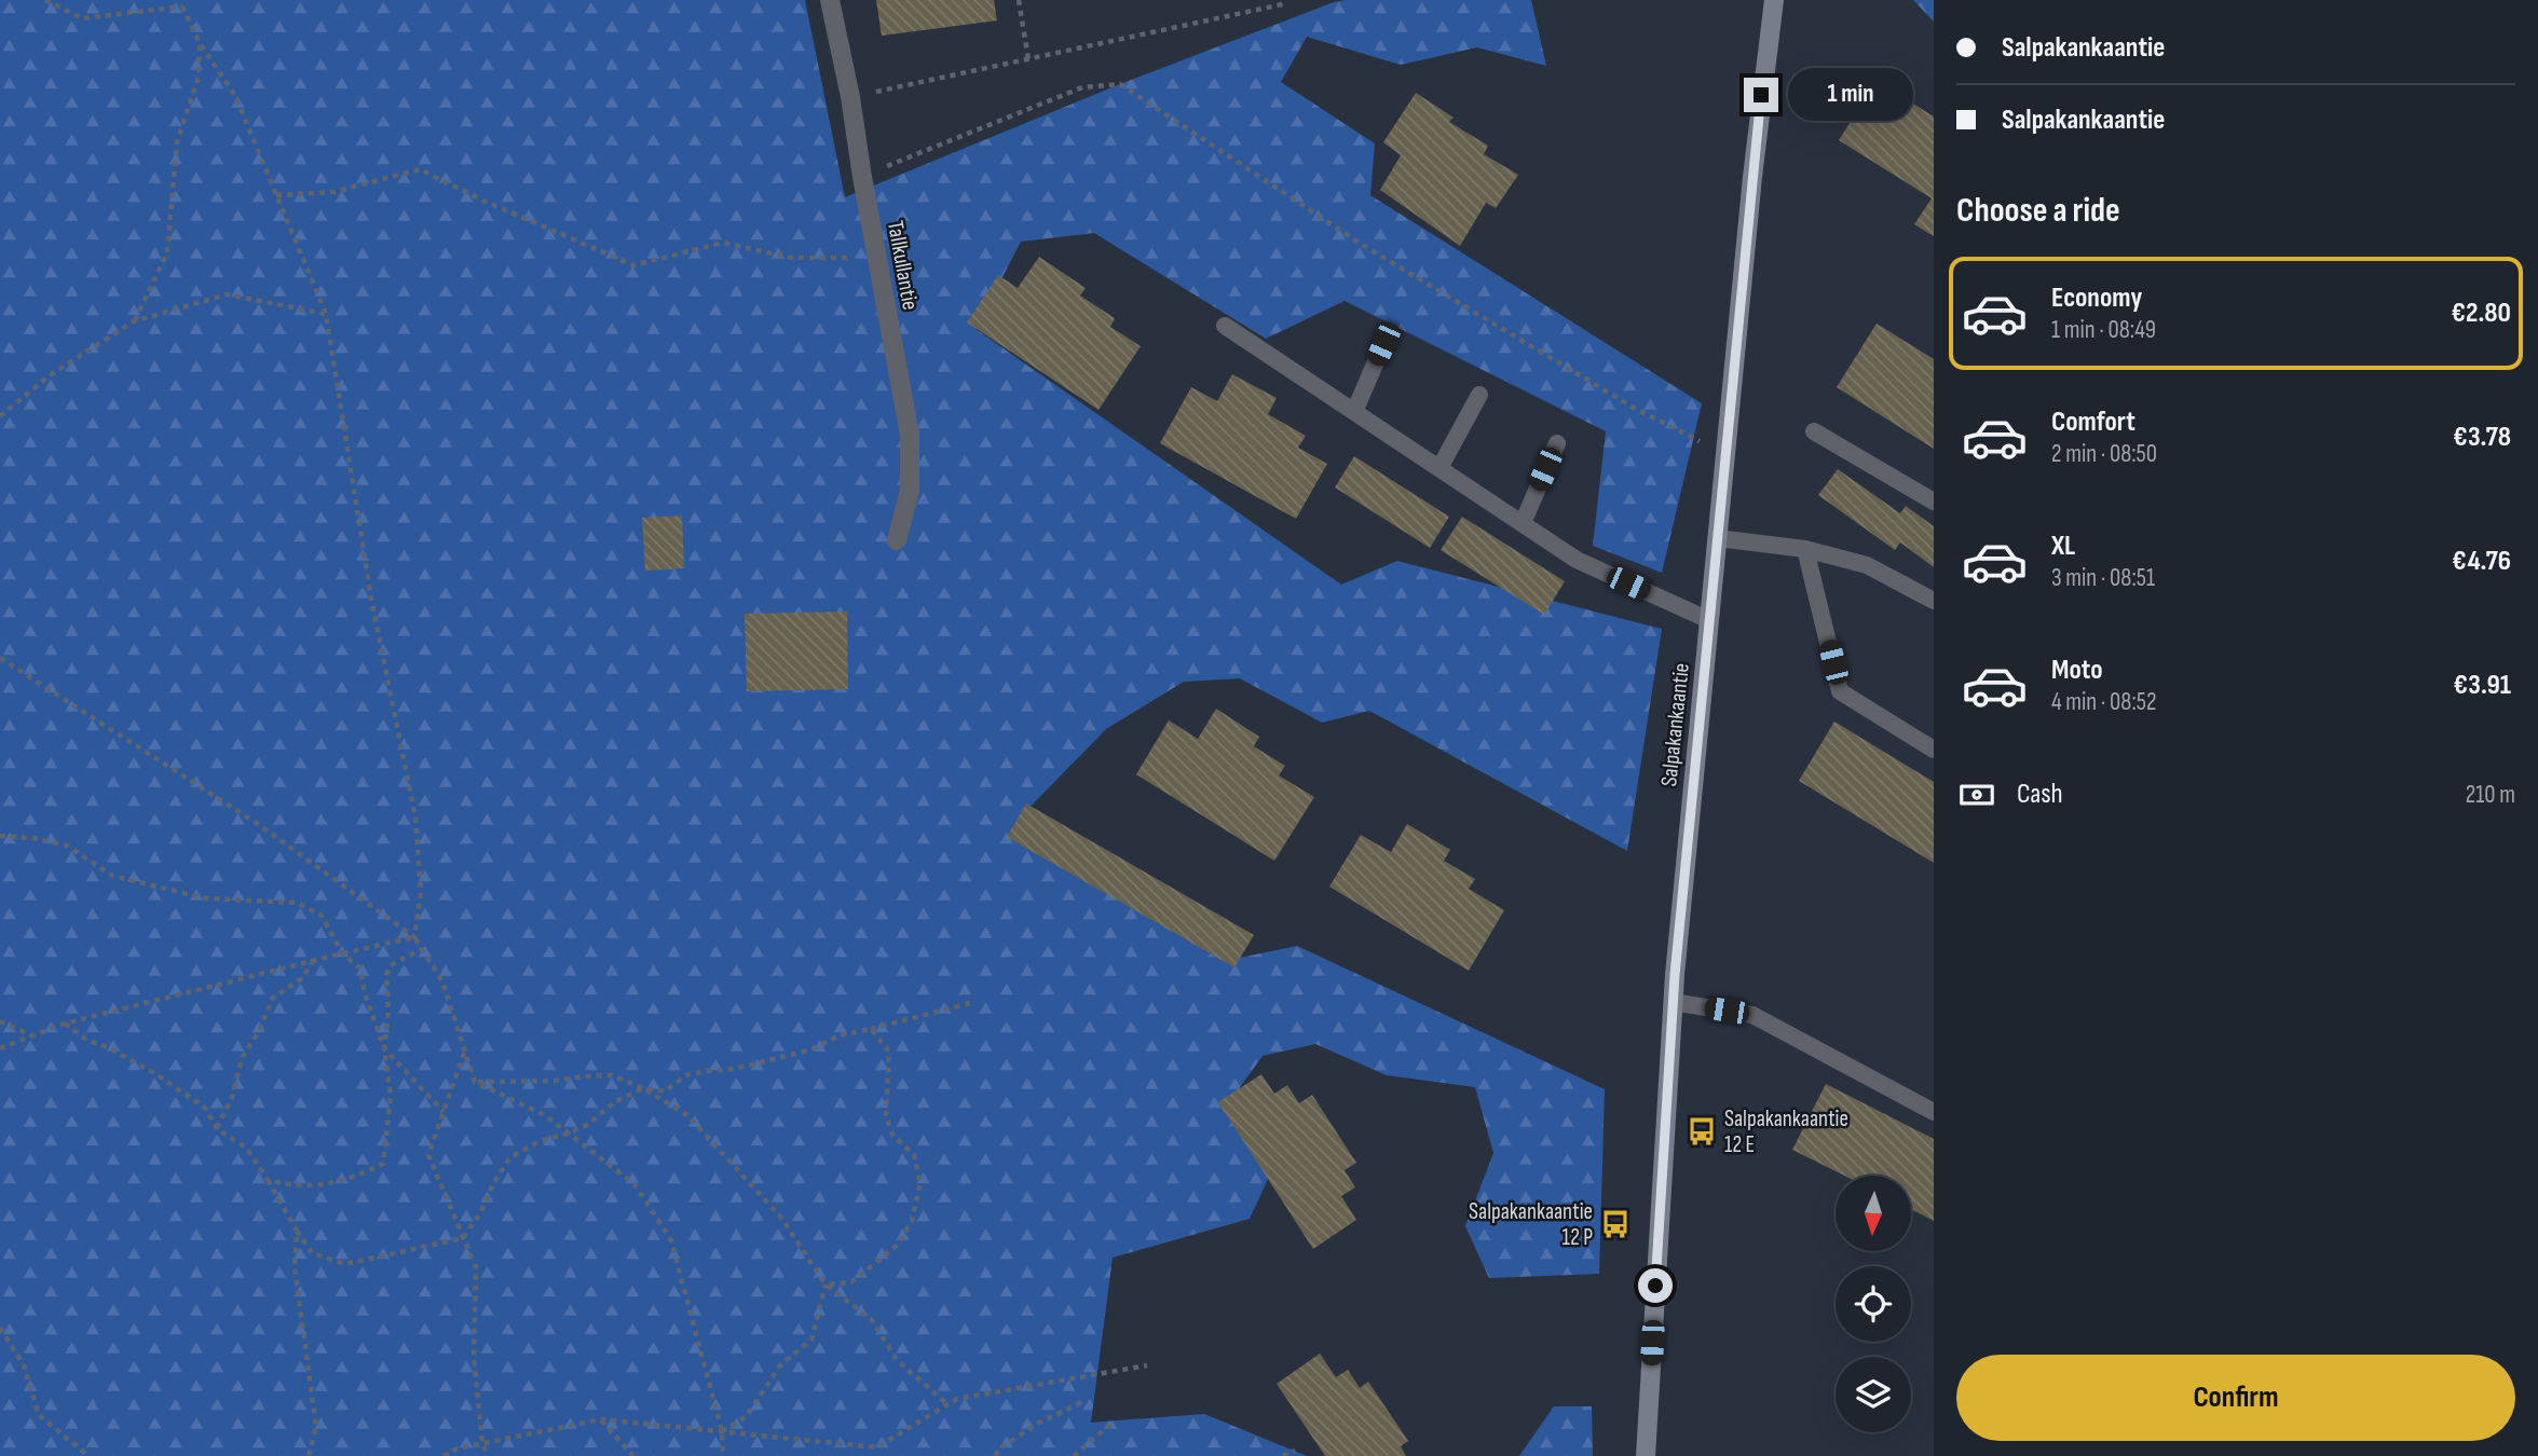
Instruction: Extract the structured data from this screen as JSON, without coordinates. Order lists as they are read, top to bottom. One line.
{"streets":{"street":["Tallkullantie","Salpakankaantie"]},"places":{"bus stop":["Salpakankaantie 12 E","Salpakankaantie 12 P"]},"north":"bottom","page":{"banner":["Salpakankaantie","Salpakankaantie"],"bubble":"1 min","heading":"Choose a ride","list":[{"name":"Economy","note":"1 min · 08:49","value":"€2.80"},{"name":"Comfort","note":"2 min · 08:50","value":"€3.78"},{"name":"XL","note":"3 min · 08:51","value":"€4.76"},{"name":"Moto","note":"4 min · 08:52","value":"€3.91"}],"pay":["Cash","210 m"],"buttons":"Confirm"}}
